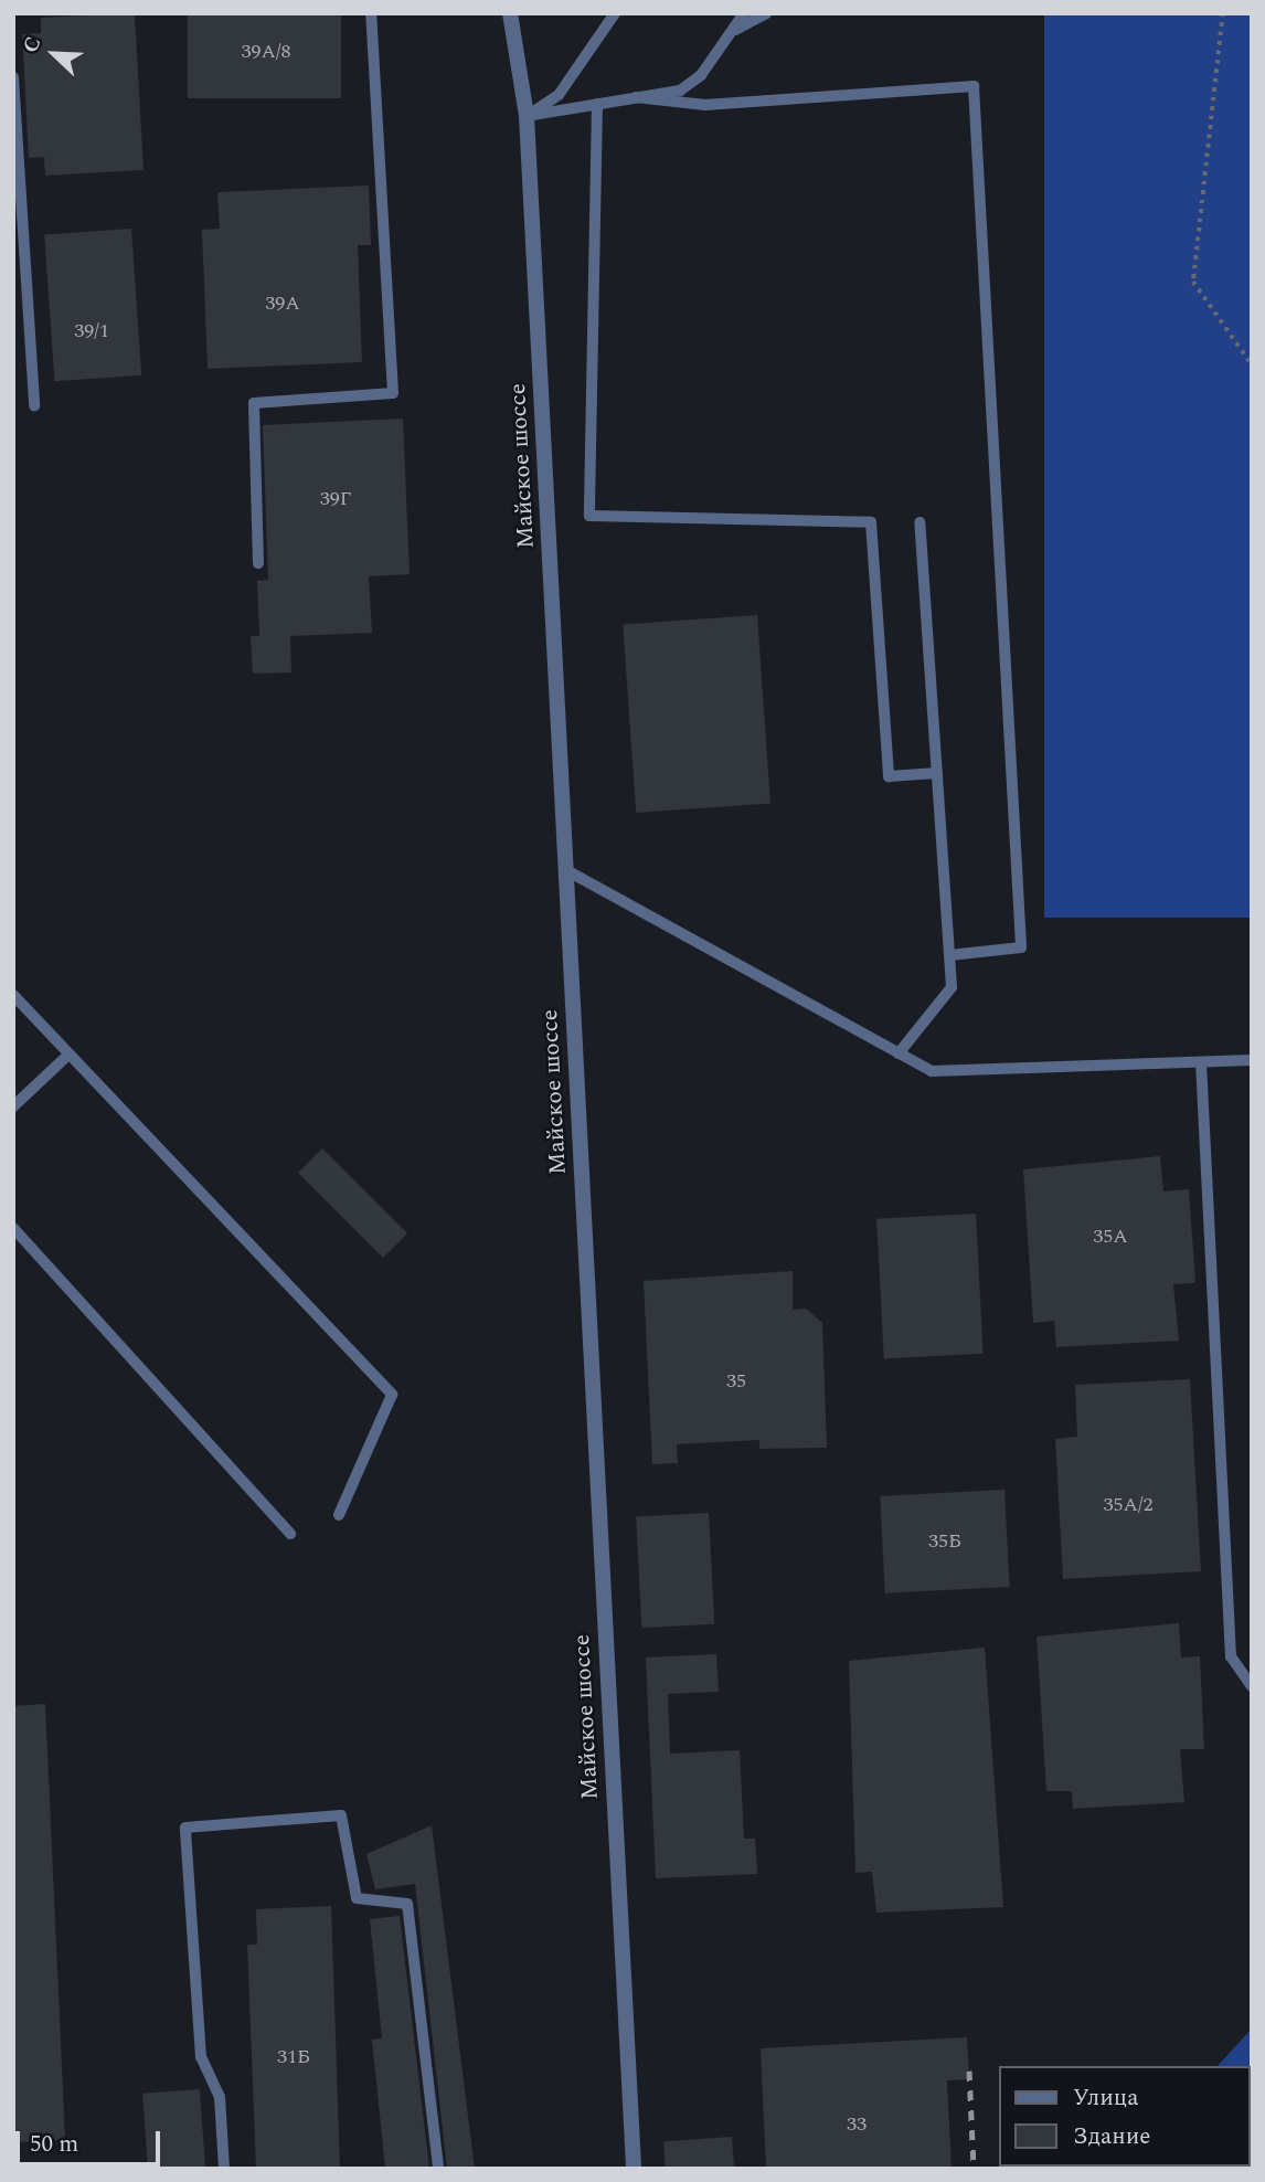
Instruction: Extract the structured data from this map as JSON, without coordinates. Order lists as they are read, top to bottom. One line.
{"streets":{"street":["Майское шоссе"]},"house_numbers":["39А/8","39А","39/1","39Г","35А","35","35А/2","35Б","31Б","33"],"legend":["Улица","Здание"],"scale_bar":"50 m","north":"top left"}
